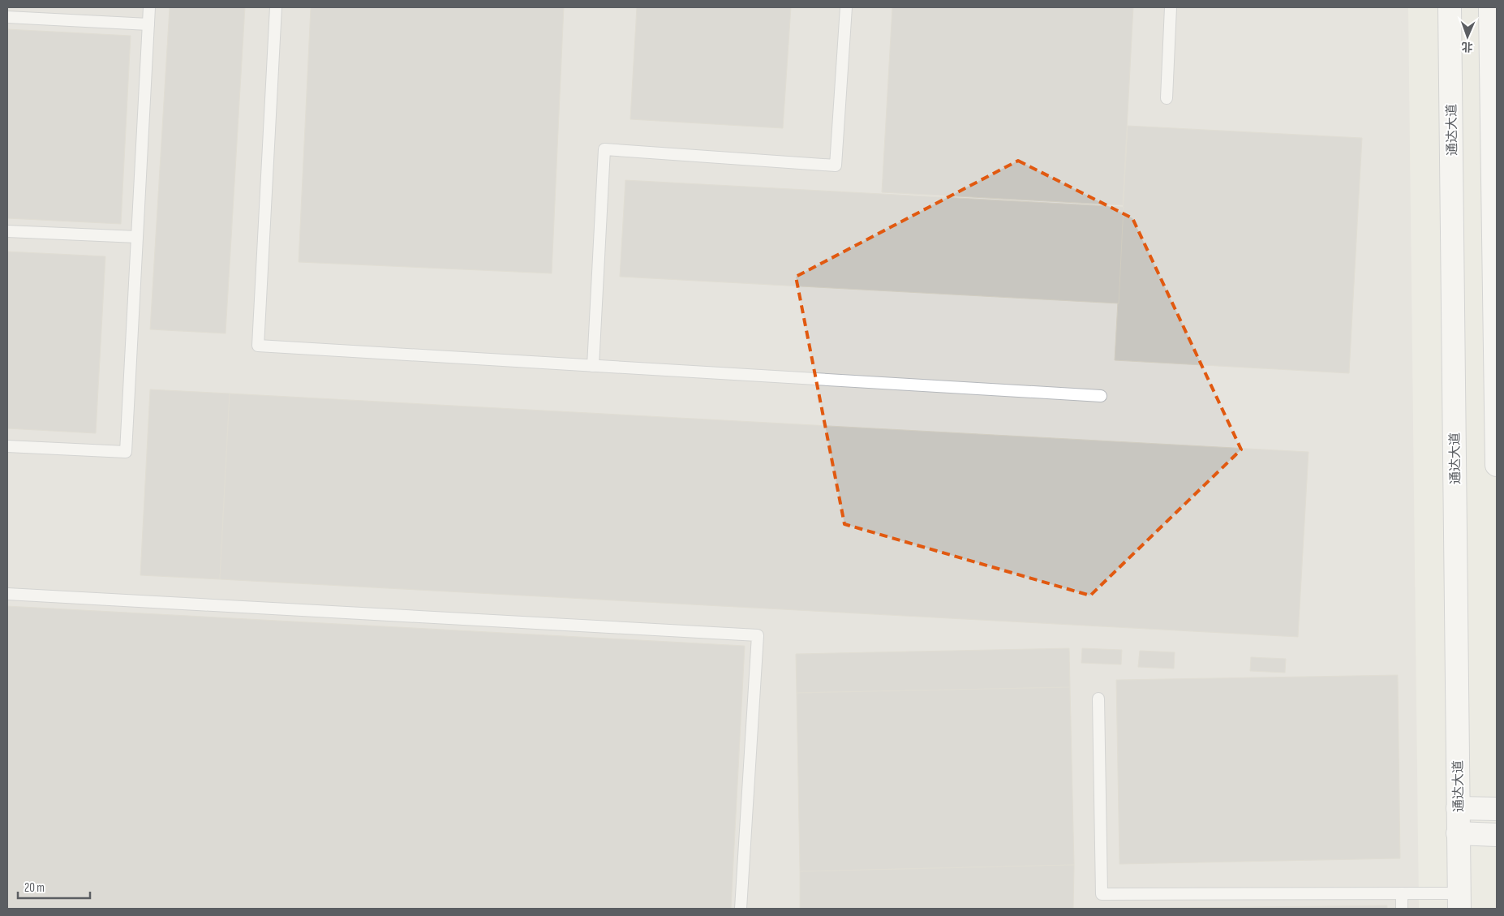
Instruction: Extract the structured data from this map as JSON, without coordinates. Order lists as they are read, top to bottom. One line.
{"streets":{"main road":["通达大道"]},"scale_bar":"20 m","north":"bottom"}
